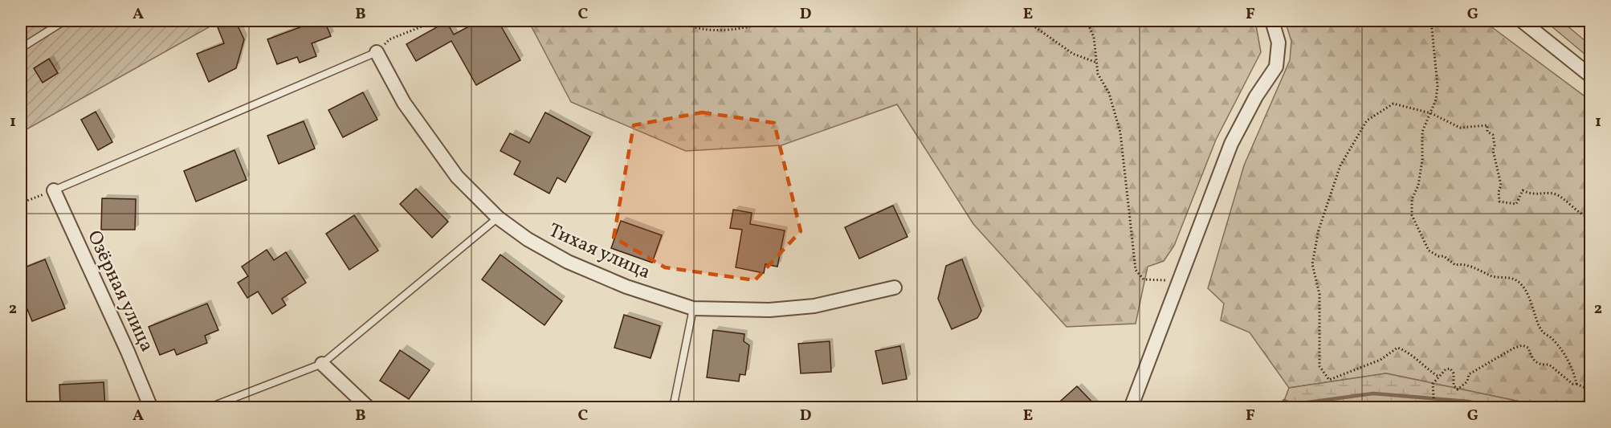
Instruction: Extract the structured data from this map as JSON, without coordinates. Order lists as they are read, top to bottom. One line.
{"streets":{"street":["Тихая улица","Озёрная улица"]},"grid":{"columns":["A","B","C","D","E","F","G"],"rows":["1","2"]}}
